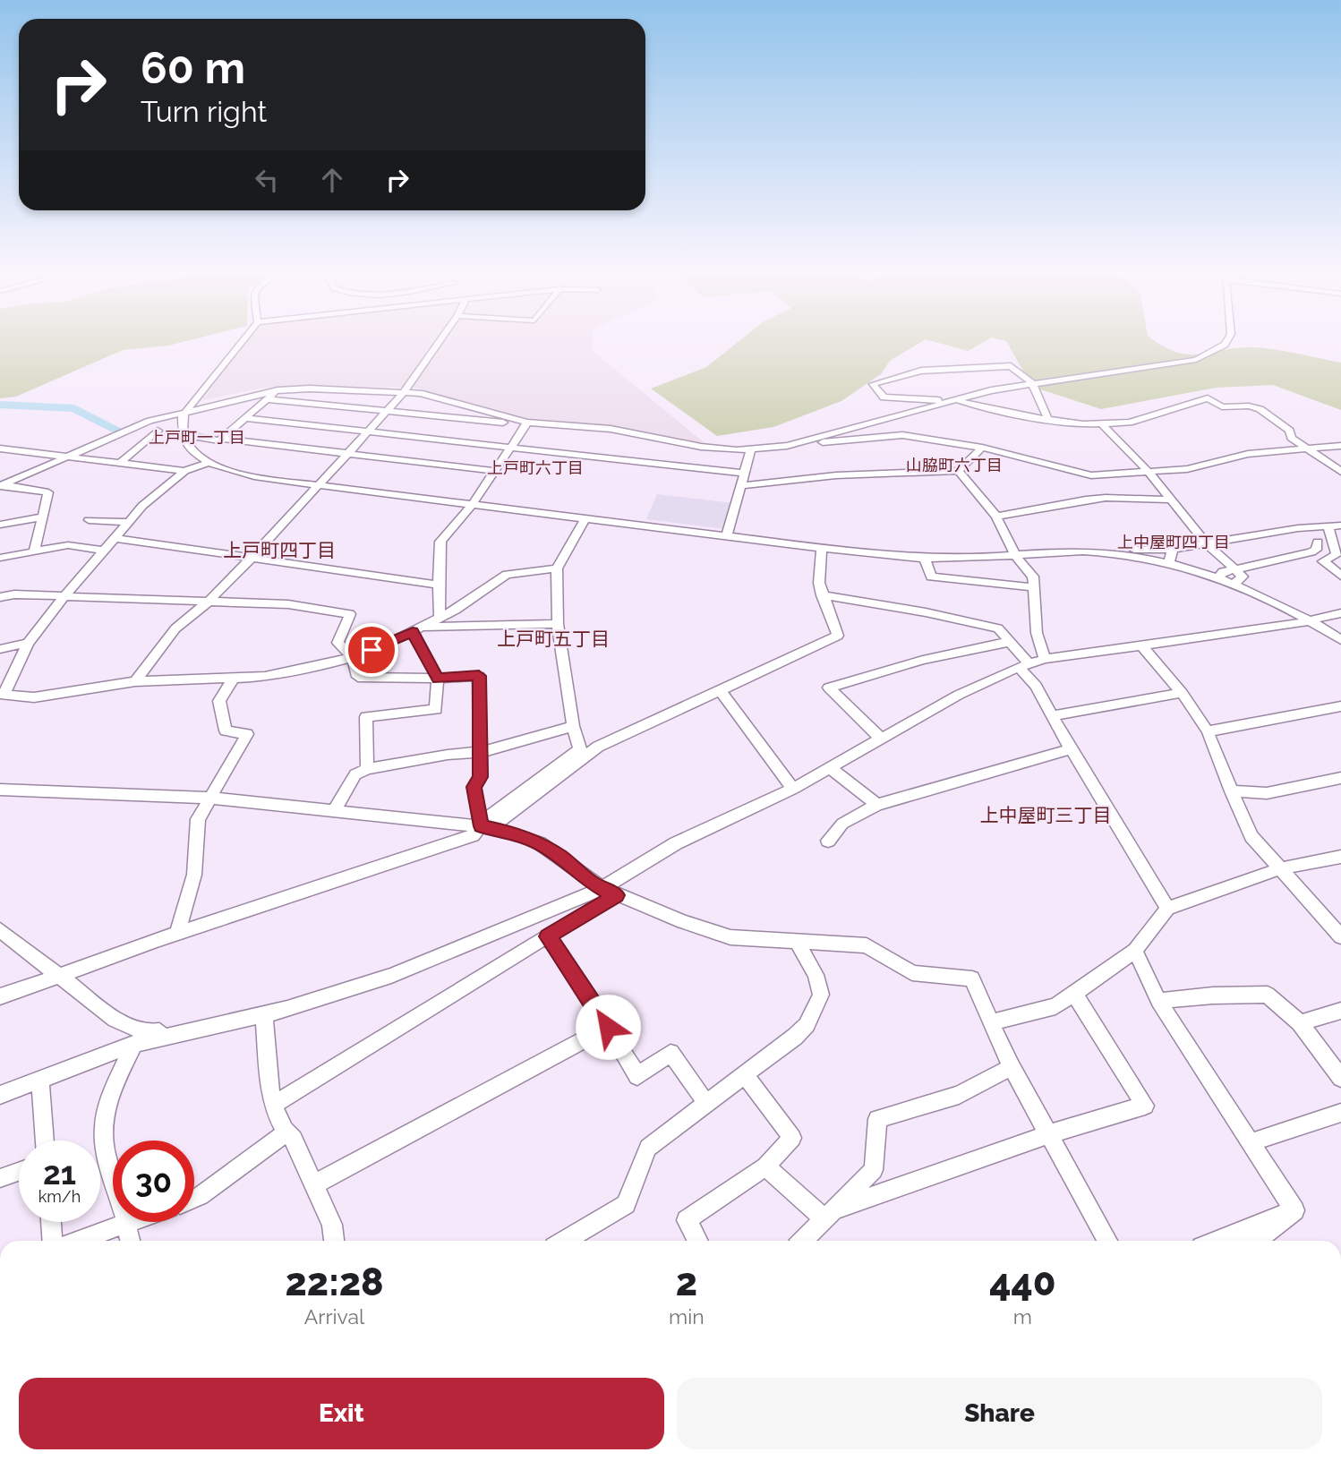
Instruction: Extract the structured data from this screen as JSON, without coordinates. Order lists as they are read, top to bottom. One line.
{"districts":["上戸町一丁目","山脇町六丁目","上戸町六丁目","上中屋町四丁目","上戸町四丁目","上戸町五丁目","上中屋町三丁目"],"page":{"turn":["60 m","Turn right"],"speed":"21 km/h","limit":"30","eta":["22:28","Arrival","2","min","440","m"],"buttons":["Exit","Share"]}}
